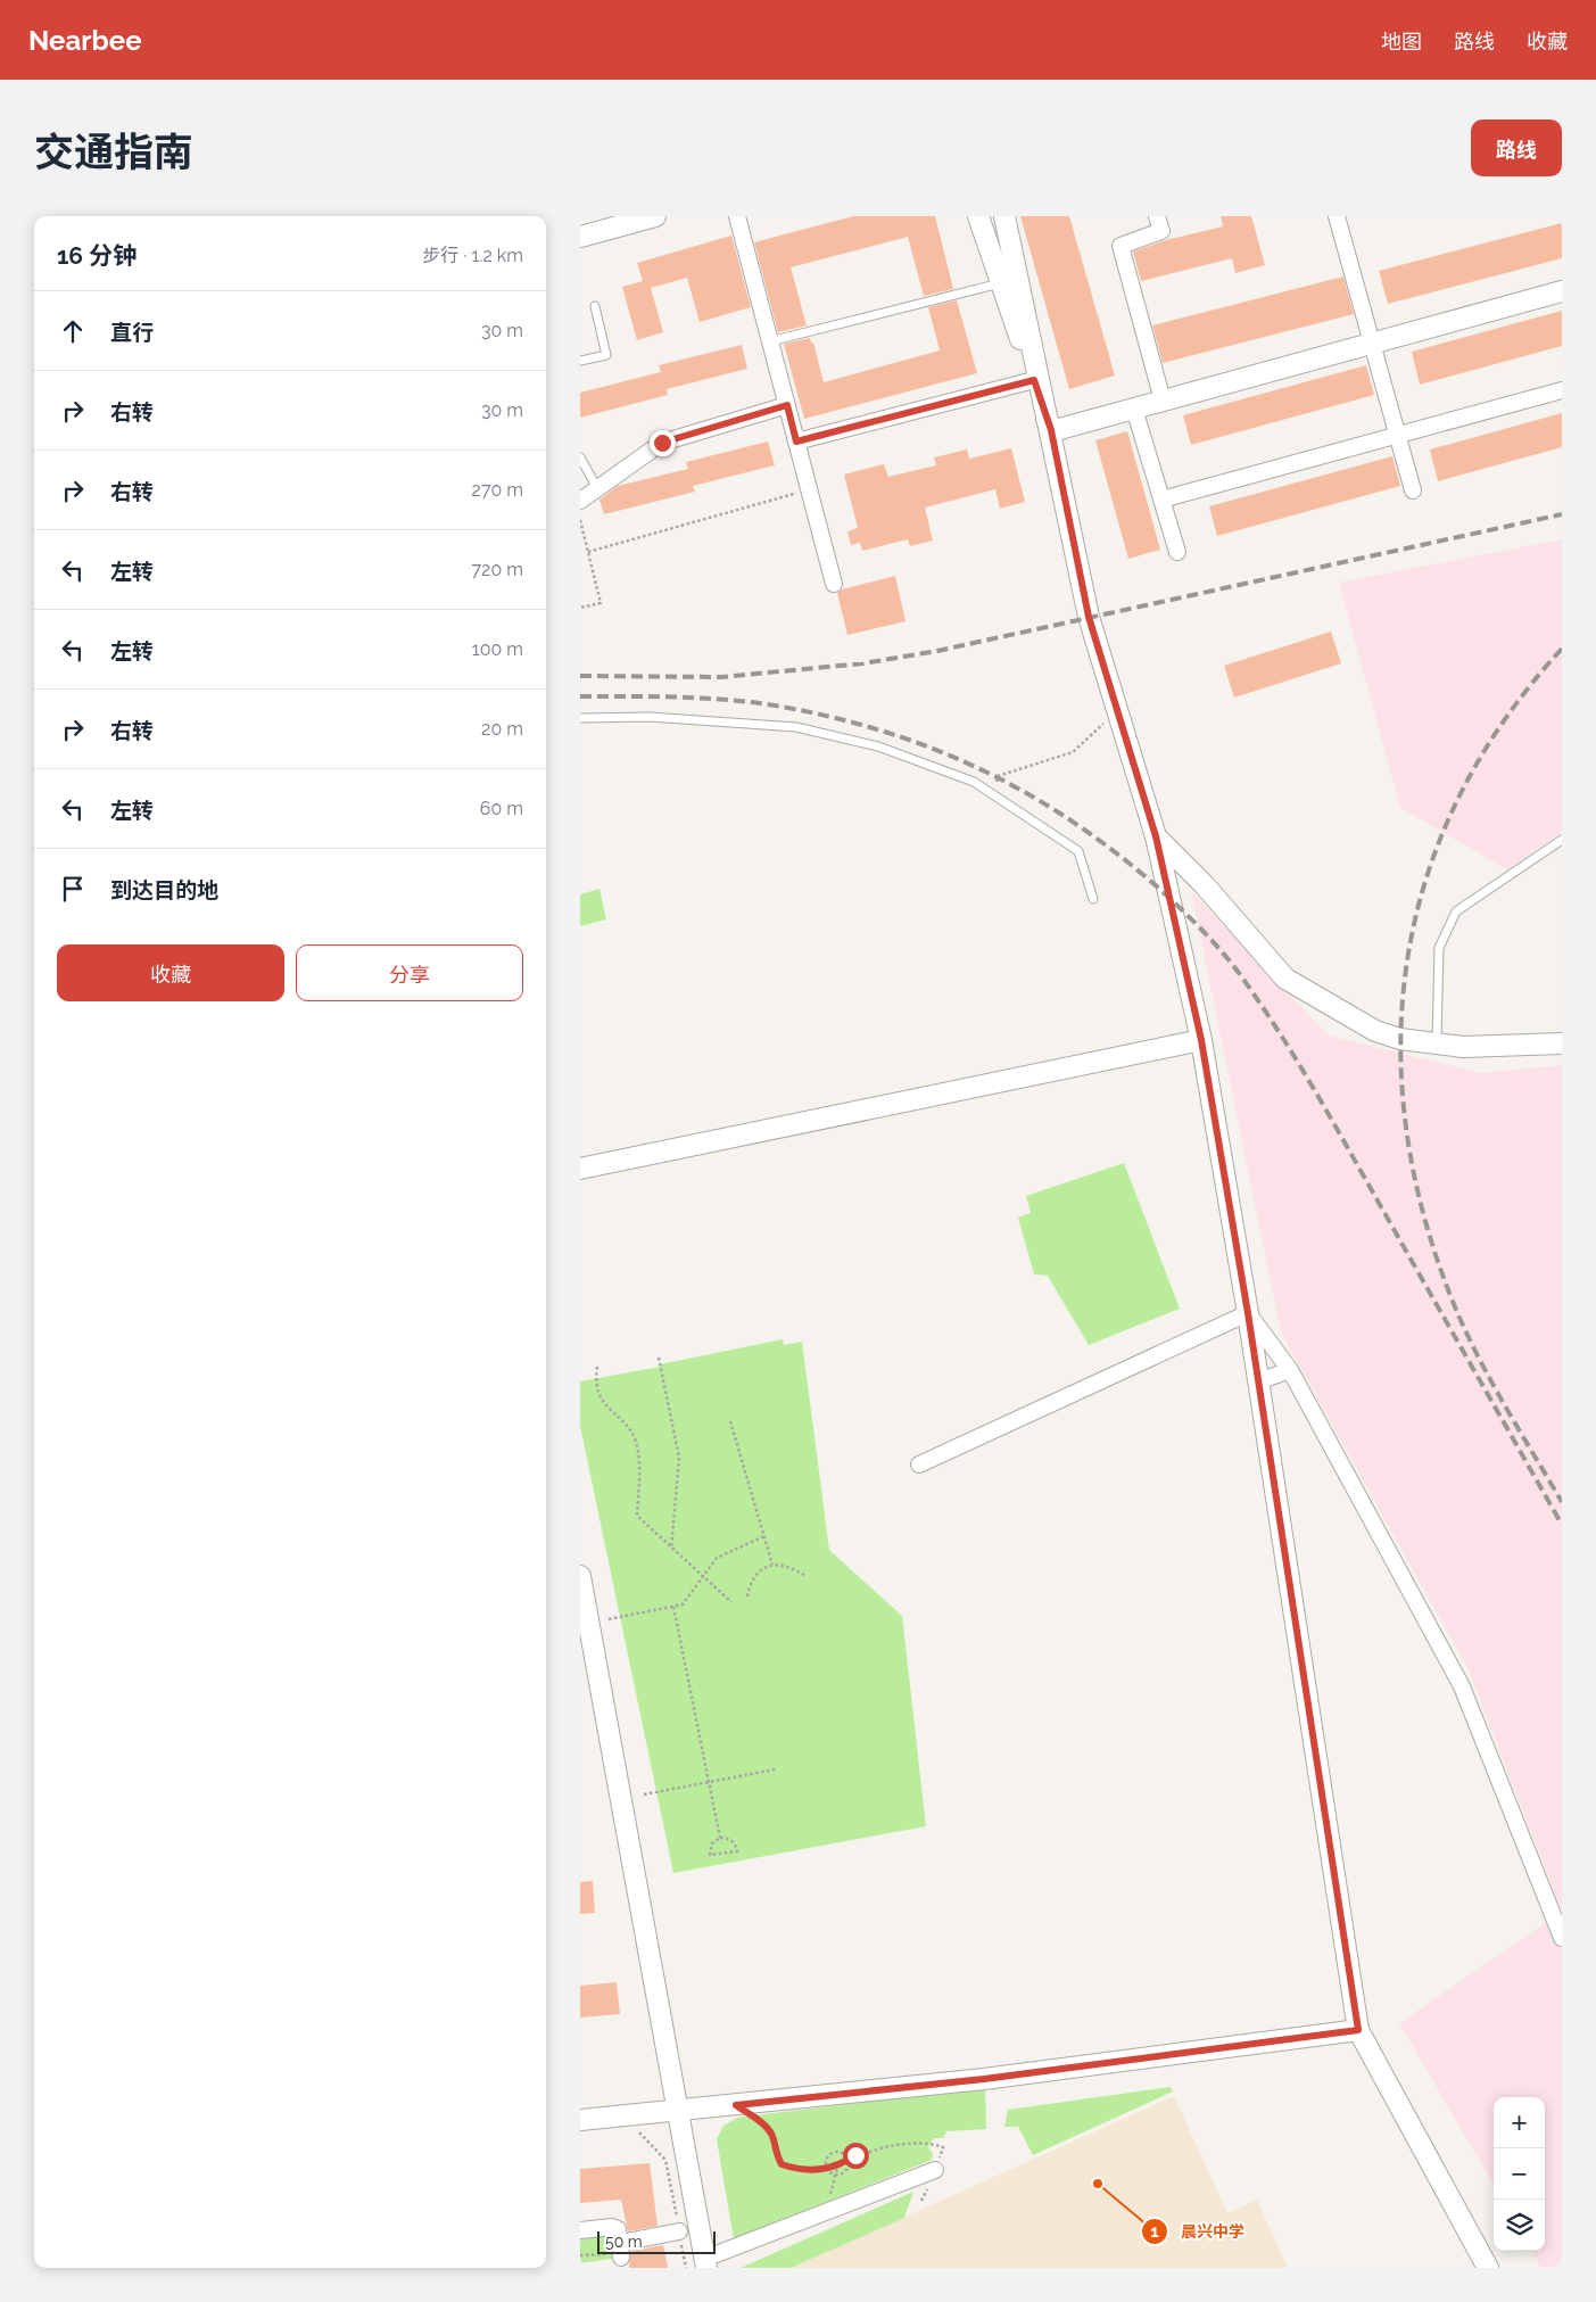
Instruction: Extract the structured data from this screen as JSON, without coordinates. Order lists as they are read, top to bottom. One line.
{"places":["晨兴中学"],"scale_bar":"50 m","page":{"header":"Nearbee","nav":["地图","路线","收藏"],"title":"交通指南","buttons":["路线",["收藏","分享"]],"heading":["16 分钟","步行 · 1.2 km"],"list":[["直行","30 m"],["右转","30 m"],["右转","270 m"],["左转","720 m"],["左转","100 m"],["右转","20 m"],["左转","60 m"],"到达目的地"],"map_buttons":["+","−"],"scale":"50 m"}}
